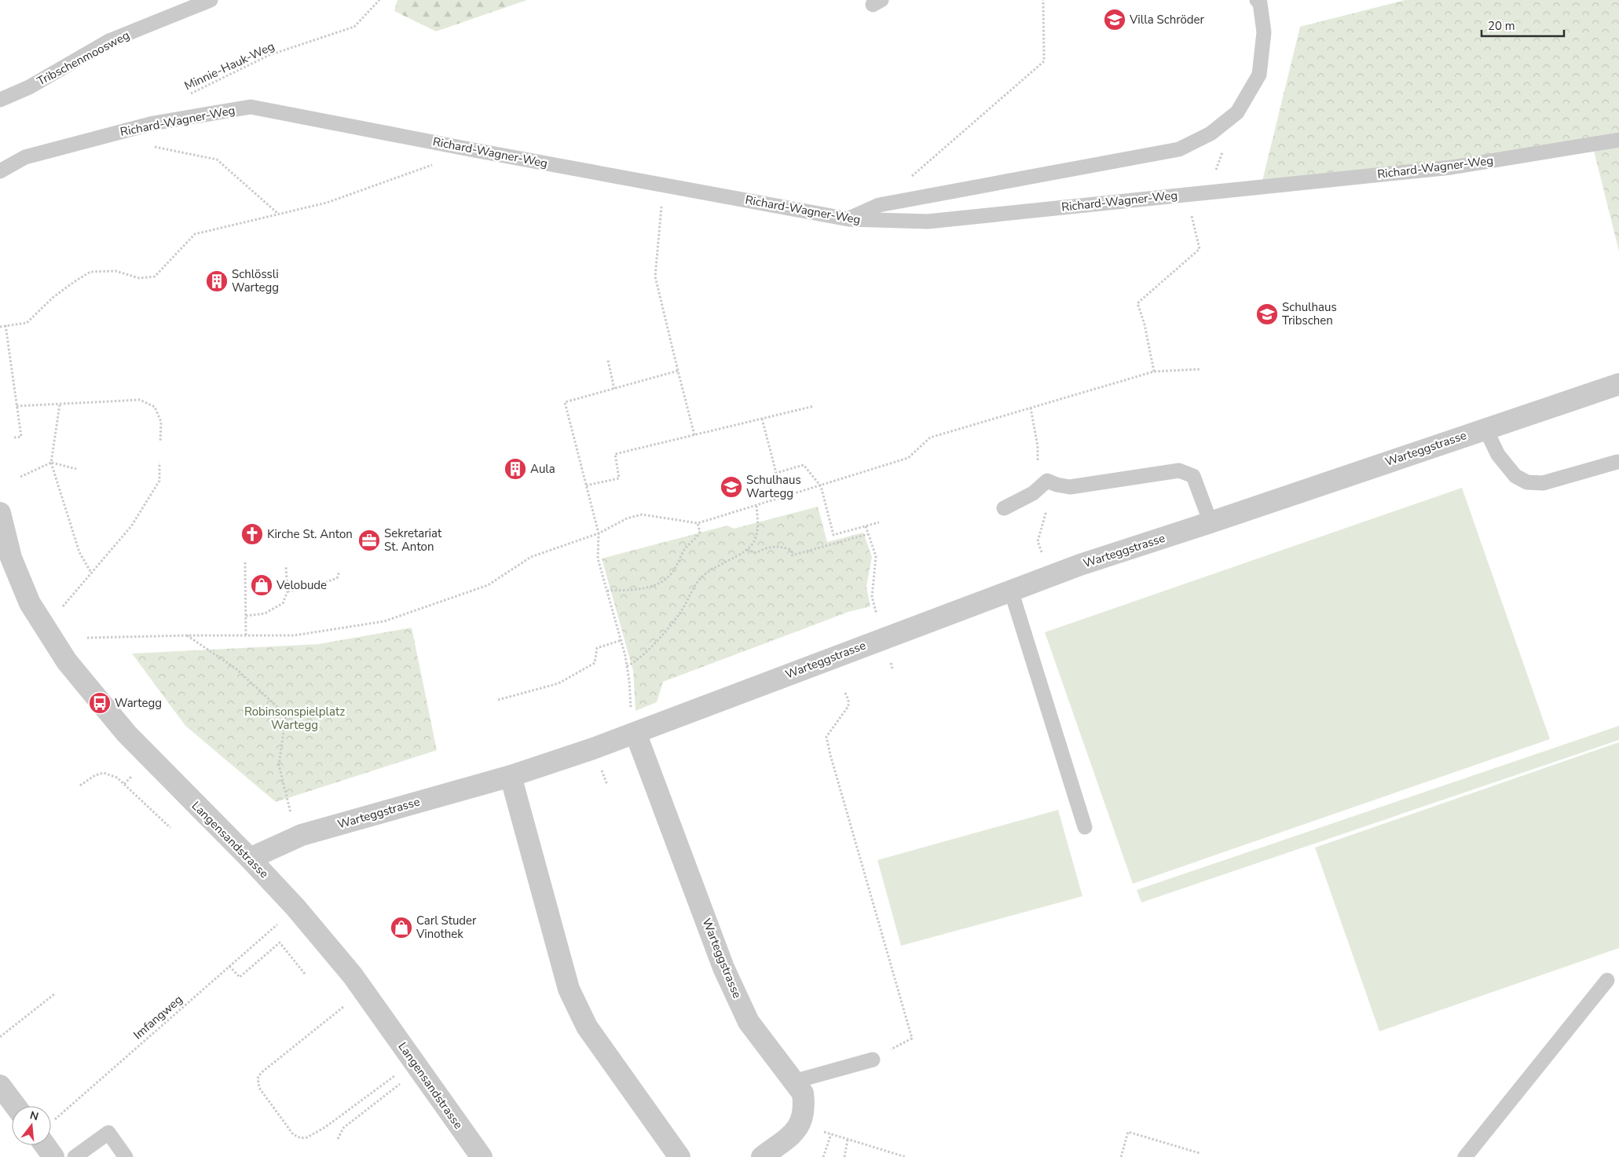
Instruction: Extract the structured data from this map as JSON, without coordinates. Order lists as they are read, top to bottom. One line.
{"streets":{"street":["Warteggstrasse","Langensandstrasse"],"lane":["Tribschenmoosweg","Richard-Wagner-Weg"],"path":["Minnie-Hauk-Weg","Imfangweg"]},"crossings":[["Warteggstrasse","Langensandstrasse"]],"parks":["Robinsonspielplatz Wartegg"],"places":{"school or university":["Villa Schröder","Schulhaus Tribschen","Schulhaus Wartegg"],"building":["Schlössli Wartegg","Aula"],"church":["Kirche St. Anton"],"office":["Sekretariat St. Anton"],"shop":["Velobude","Carl Studer Vinothek"],"bus stop":["Wartegg"]},"scale_bar":"20 m","north":"top"}
